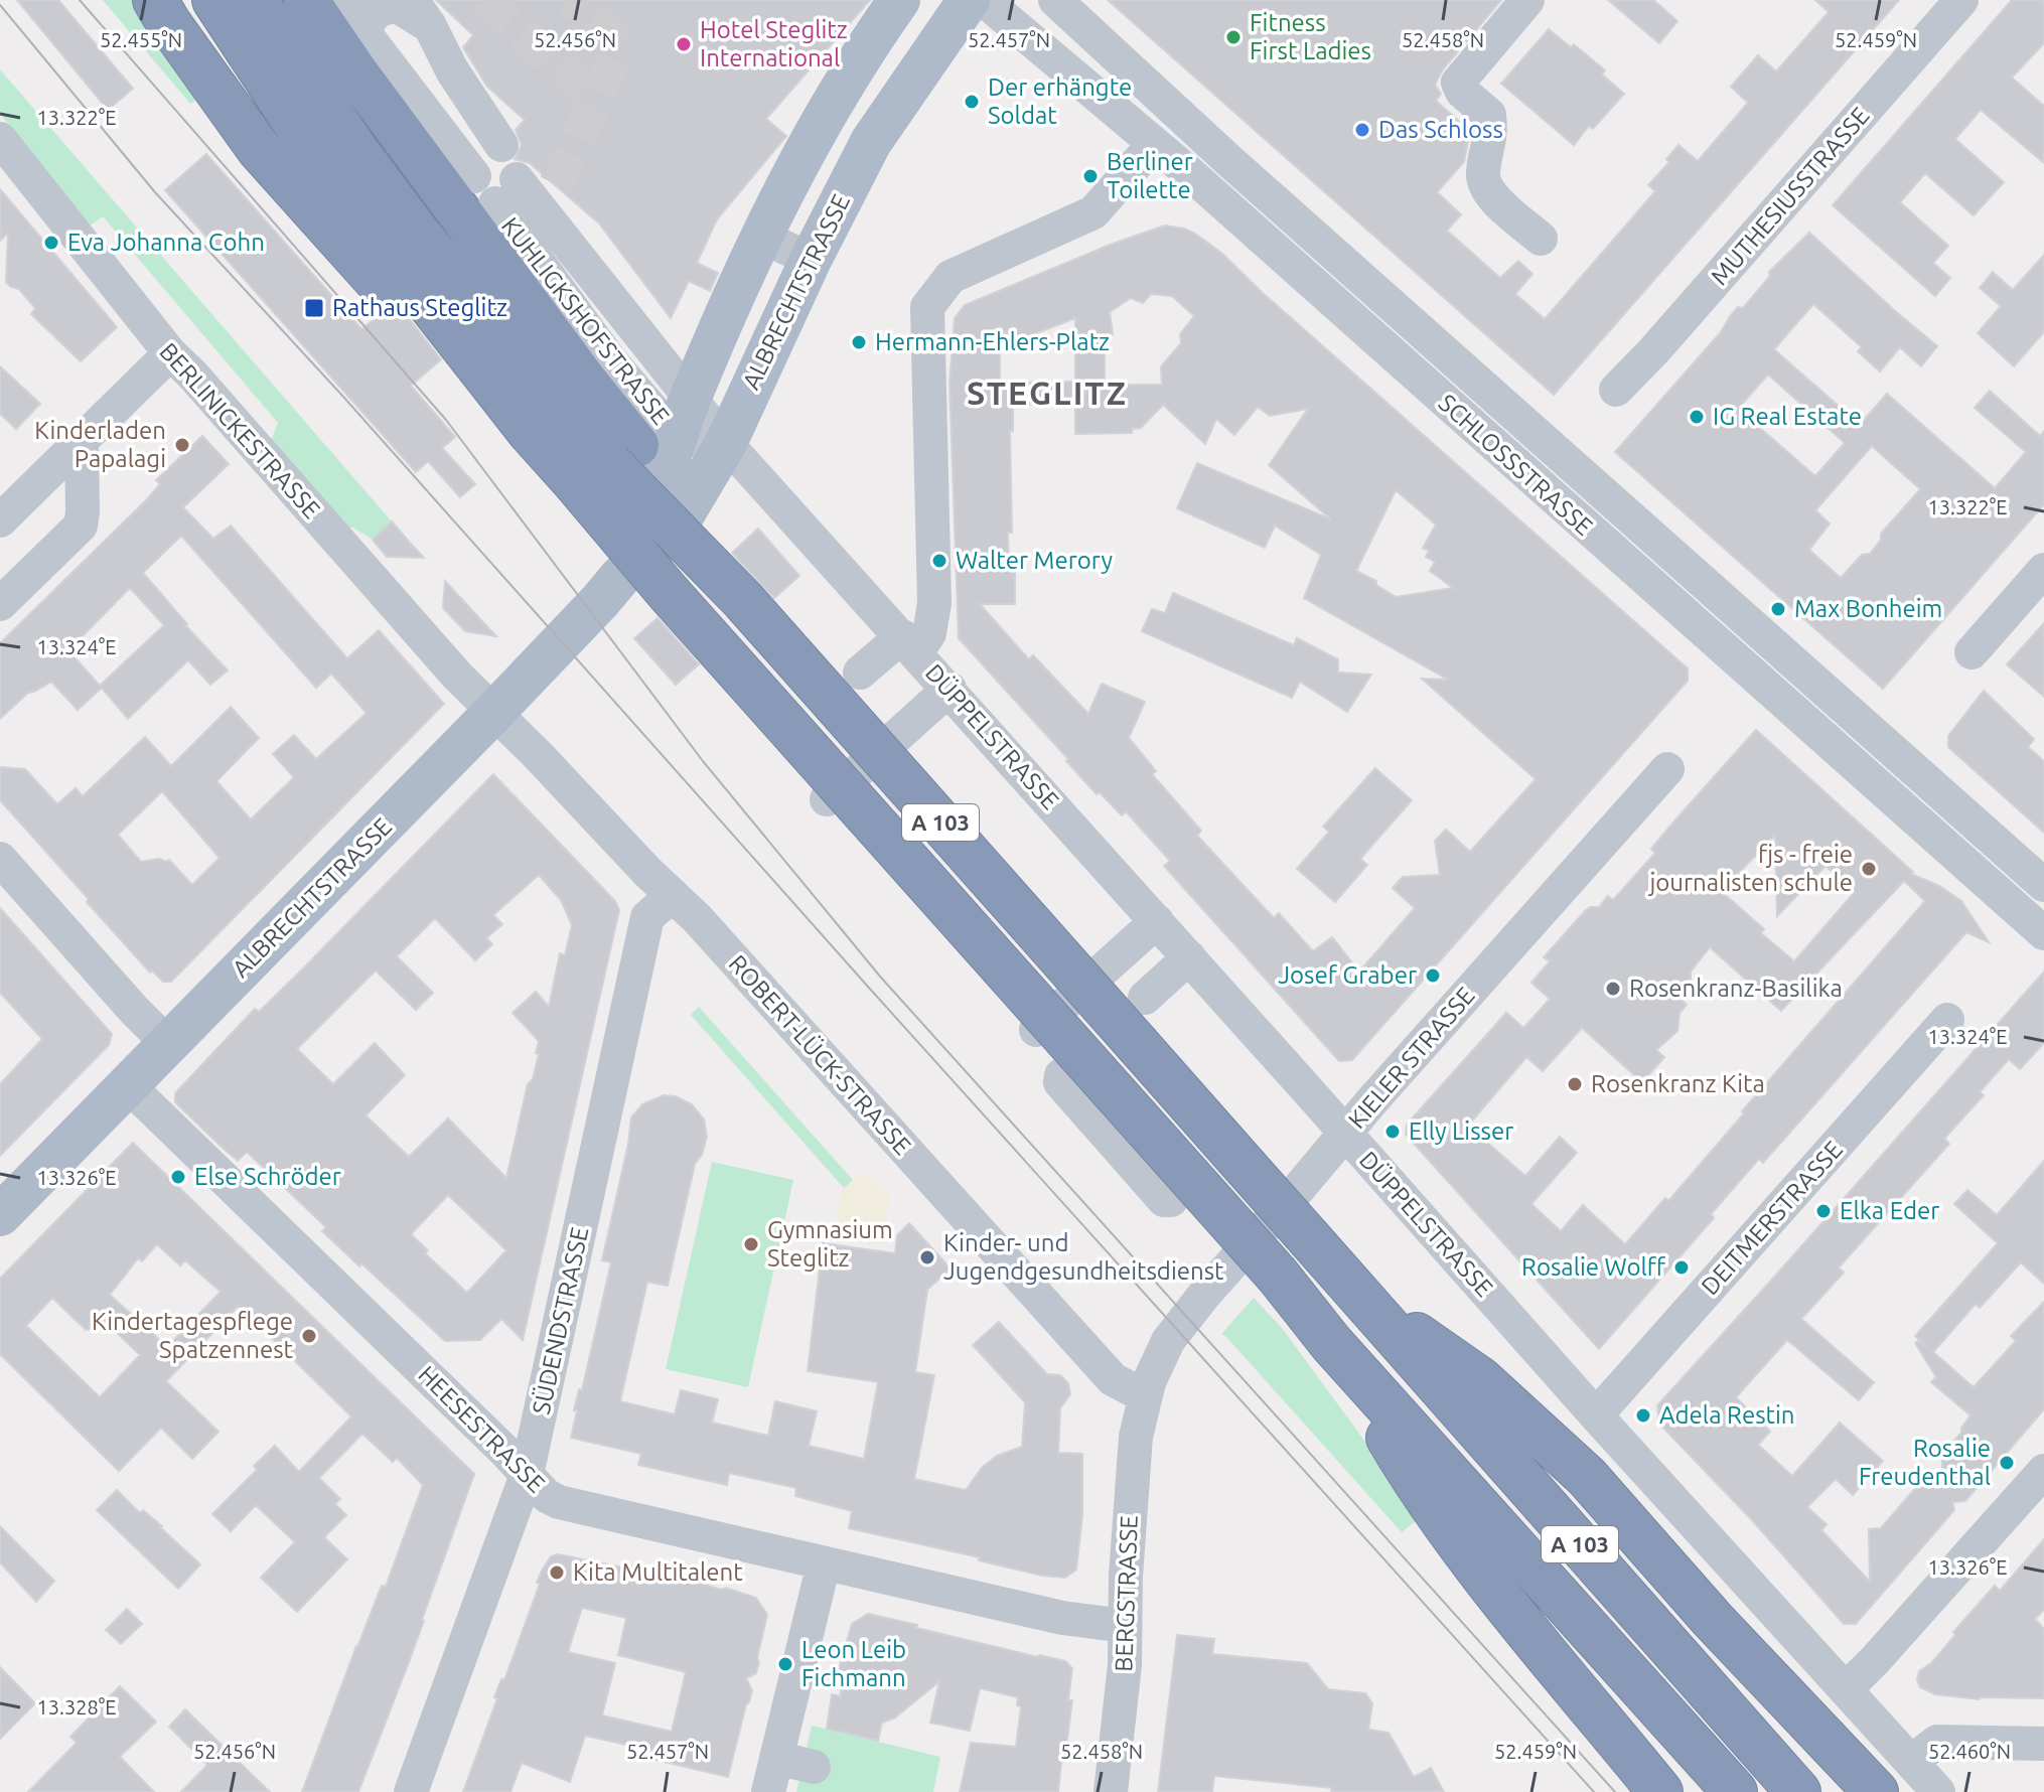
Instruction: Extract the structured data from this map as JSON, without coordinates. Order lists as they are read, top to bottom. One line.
{"streets":{"highway":["A 103"],"main road":["ALBRECHTSTRASSE"],"street":["MUTHESIUSSTRASSE","KUHLIGKSHOFSTRASSE","BERLINICKESTRASSE","SCHLOSSSTRASSE","DÜPPELSTRASSE","ROBERT-LÜCK-STRASSE","KIELER STRASSE","DEITMERSTRASSE","SÜDENDSTRASSE","HEESESTRASSE","BERGSTRASSE"]},"crossings":[["ALBRECHTSTRASSE","KUHLIGKSHOFSTRASSE"],["ALBRECHTSTRASSE","BERLINICKESTRASSE"],["ALBRECHTSTRASSE","DÜPPELSTRASSE"],["ALBRECHTSTRASSE","ROBERT-LÜCK-STRASSE"],["ALBRECHTSTRASSE","HEESESTRASSE"],["KUHLIGKSHOFSTRASSE","DÜPPELSTRASSE"],["BERLINICKESTRASSE","ROBERT-LÜCK-STRASSE"],["SCHLOSSSTRASSE","DÜPPELSTRASSE"],["DÜPPELSTRASSE","KIELER STRASSE"],["DÜPPELSTRASSE","DEITMERSTRASSE"],["ROBERT-LÜCK-STRASSE","KIELER STRASSE"],["ROBERT-LÜCK-STRASSE","SÜDENDSTRASSE"],["ROBERT-LÜCK-STRASSE","BERGSTRASSE"],["KIELER STRASSE","BERGSTRASSE"],["SÜDENDSTRASSE","HEESESTRASSE"],["HEESESTRASSE","BERGSTRASSE"]],"districts":["STEGLITZ"],"places":{"other":["Fitness First Ladies","Hotel Steglitz International","Der erhängte Soldat","Das Schloss","Berliner Toilette","Eva Johanna Cohn","Hermann-Ehlers-Platz","IG Real Estate","Kinderladen Papalagi","Walter Merory","Max Bonheim","fjs - freie journalisten schule","Josef Graber","Rosenkranz-Basilika","Rosenkranz Kita","Elly Lisser","Else Schröder","Elka Eder","Gymnasium Steglitz","Kinder- und Jugendgesundheitsdienst","Rosalie Wolff","Kindertagespflege Spatzennest","Adela Restin","Rosalie Freudenthal","Kita Multitalent","Leon Leib Fichmann"],"transit":["Rathaus Steglitz"]},"coordinates":["52.455°N","52.456°N","52.457°N","52.458°N","52.459°N","13.322°E","13.324°E","13.326°E","13.328°E","52.460°N"]}
